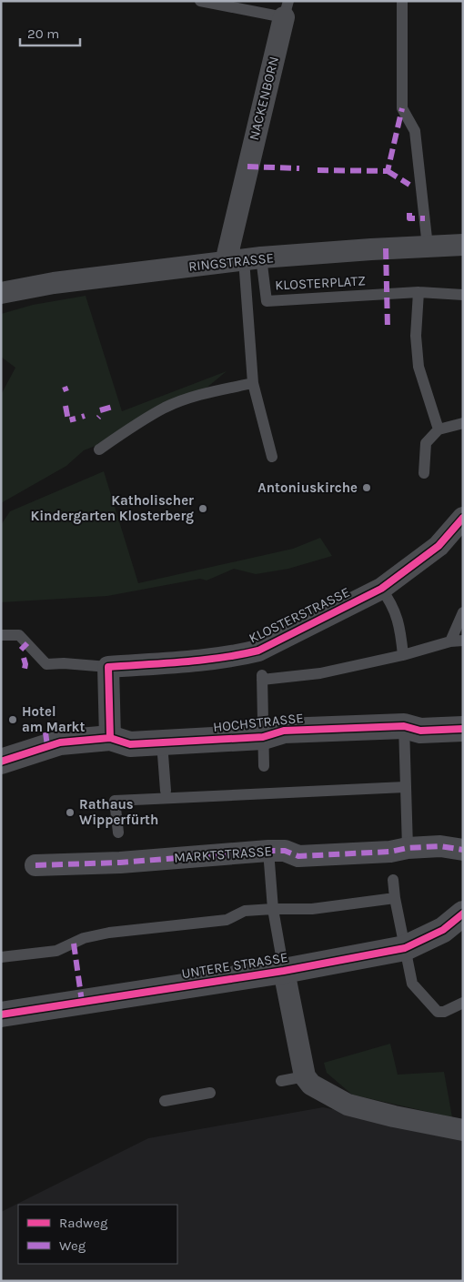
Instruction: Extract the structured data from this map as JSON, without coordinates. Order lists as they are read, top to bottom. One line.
{"streets":{"street":["NACKENBORN","RINGSTRASSE","KLOSTERSTRASSE","HOCHSTRASSE","MARKTSTRASSE","UNTERE STRASSE"],"lane":["KLOSTERPLATZ"]},"crossings":[["NACKENBORN","RINGSTRASSE"],["NACKENBORN","KLOSTERPLATZ"],["RINGSTRASSE","KLOSTERPLATZ"]],"places":["Antoniuskirche","Katholischer Kindergarten Klosterberg","Hotel am Markt","Rathaus Wipperfürth"],"legend":["Radweg","Weg"],"scale_bar":"20 m"}
